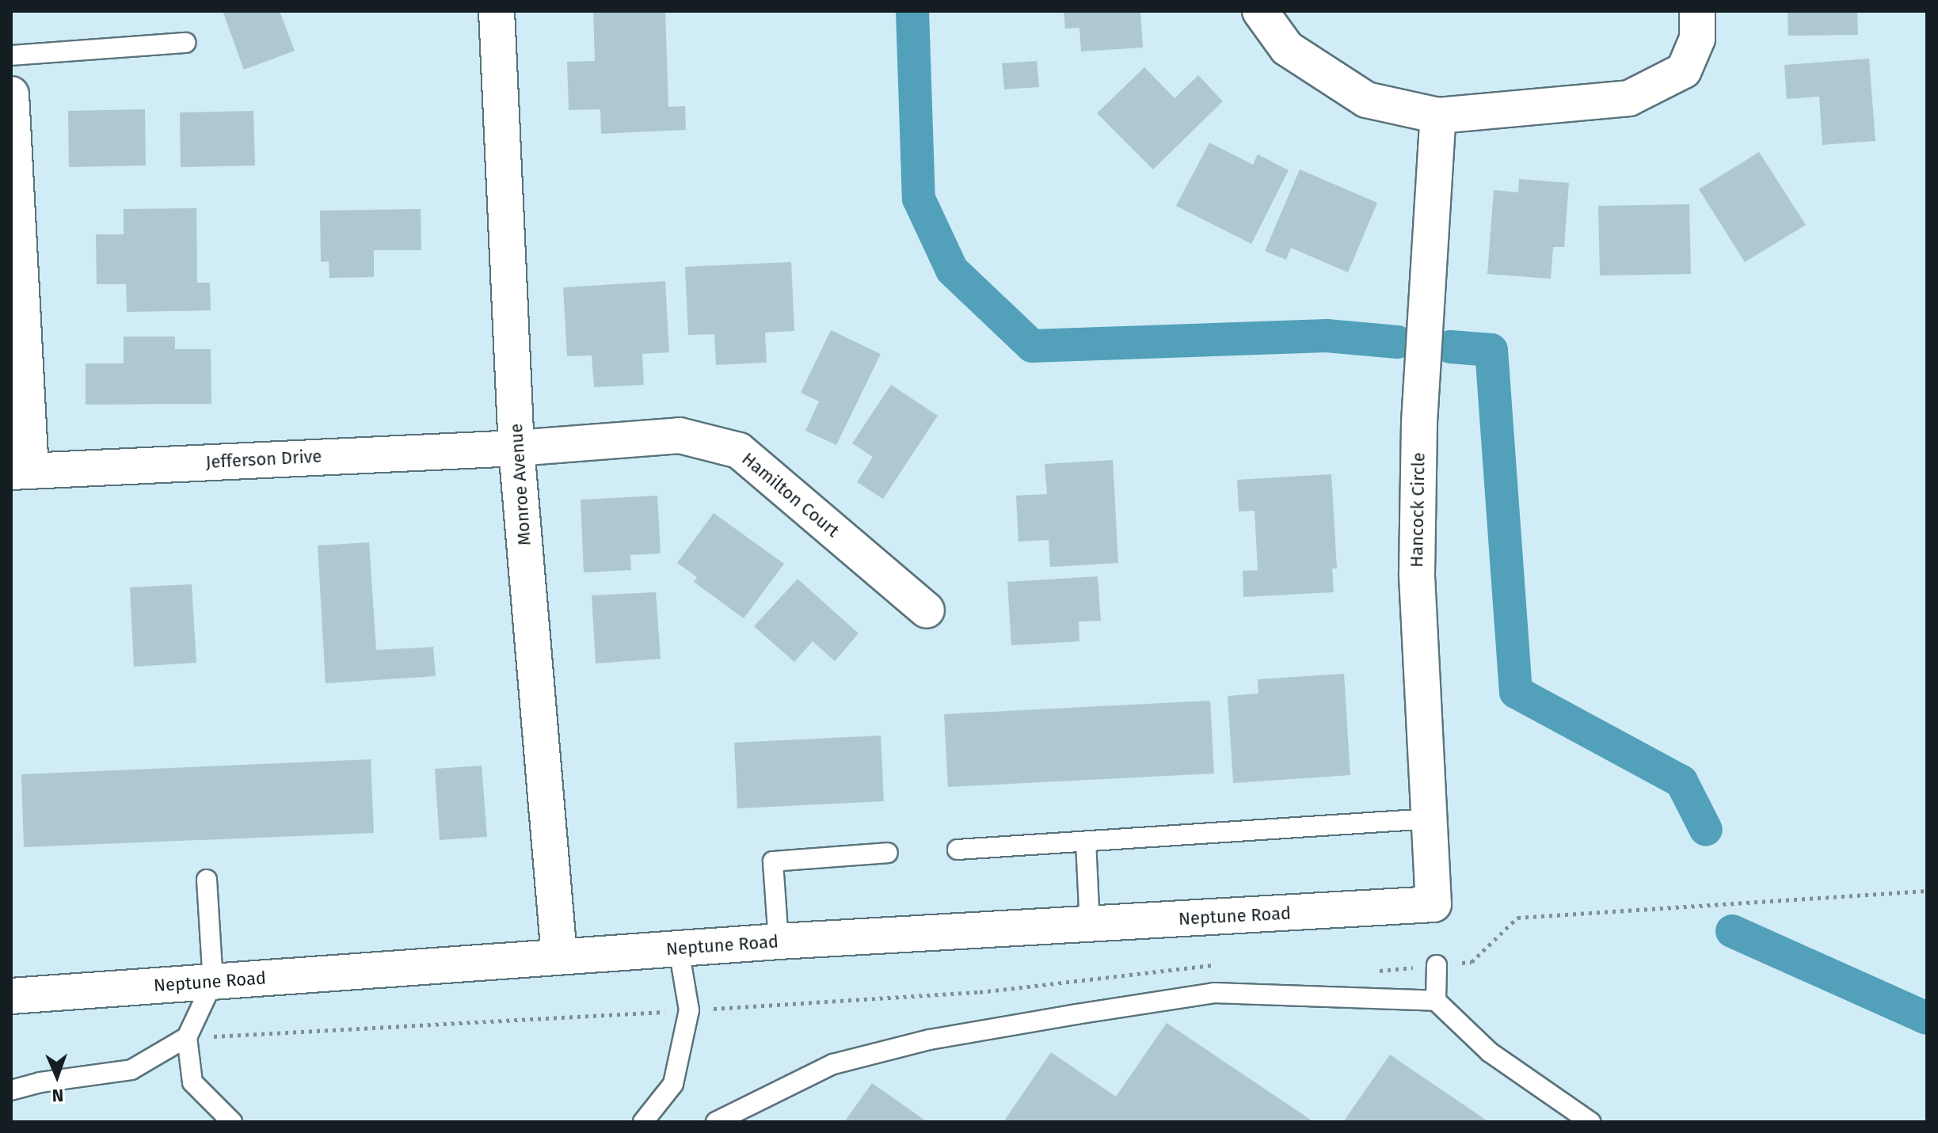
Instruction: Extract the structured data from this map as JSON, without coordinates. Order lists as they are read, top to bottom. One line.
{"streets":{"street":["Jefferson Drive","Monroe Avenue","Hamilton Court","Hancock Circle","Neptune Road"]},"crossings":[["Jefferson Drive","Monroe Avenue"],["Jefferson Drive","Hamilton Court"],["Monroe Avenue","Hamilton Court"],["Monroe Avenue","Neptune Road"],["Hancock Circle","Neptune Road"]],"north":"bottom"}
